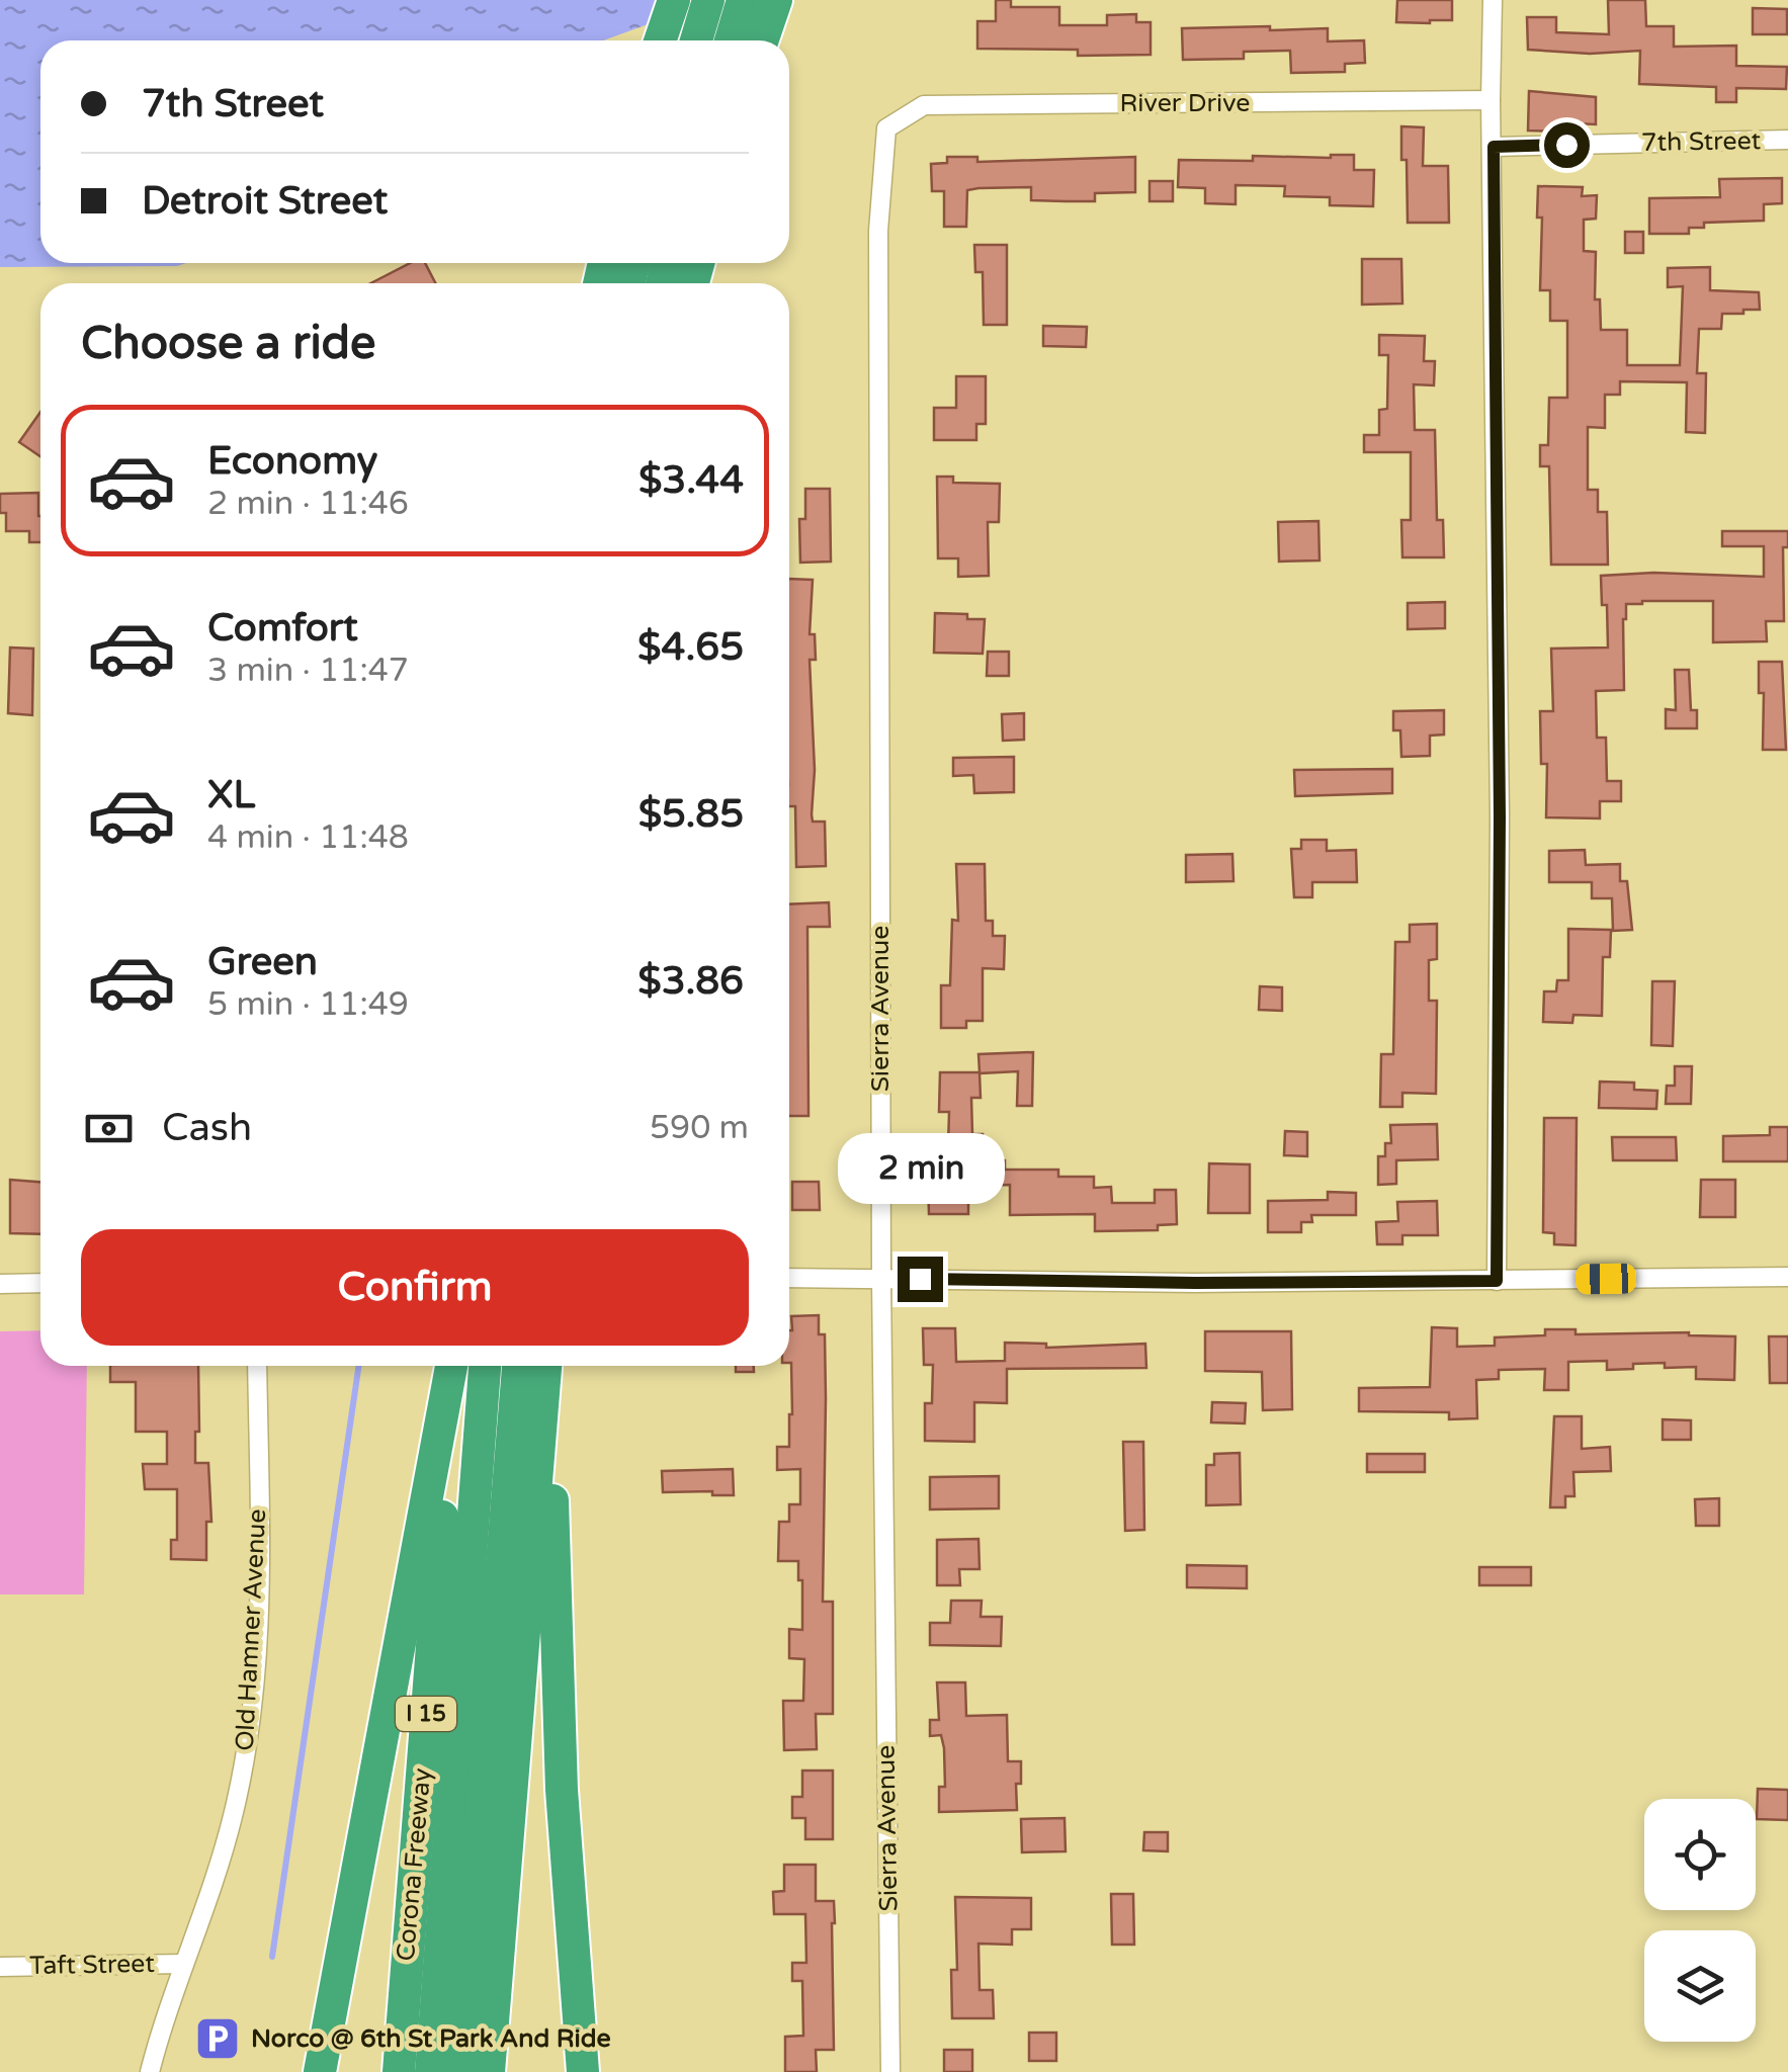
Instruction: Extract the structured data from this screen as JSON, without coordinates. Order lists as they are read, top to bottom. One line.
{"streets":{"highway":["I 15","Corona Freeway"],"street":["River Drive","7th Street","Sierra Avenue","Old Hamner Avenue","Taft Street"]},"crossings":[["River Drive","Sierra Avenue"],["Old Hamner Avenue","Taft Street"]],"places":{"parking":["Norco @ 6th St Park And Ride"]},"page":{"banner":["7th Street","Detroit Street"],"heading":"Choose a ride","list":[{"name":"Economy","note":"2 min · 11:46","value":"$3.44"},{"name":"Comfort","note":"3 min · 11:47","value":"$4.65"},{"name":"XL","note":"4 min · 11:48","value":"$5.85"},{"name":"Green","note":"5 min · 11:49","value":"$3.86"}],"pay":["Cash","590 m"],"bubble":"2 min","buttons":"Confirm"}}
